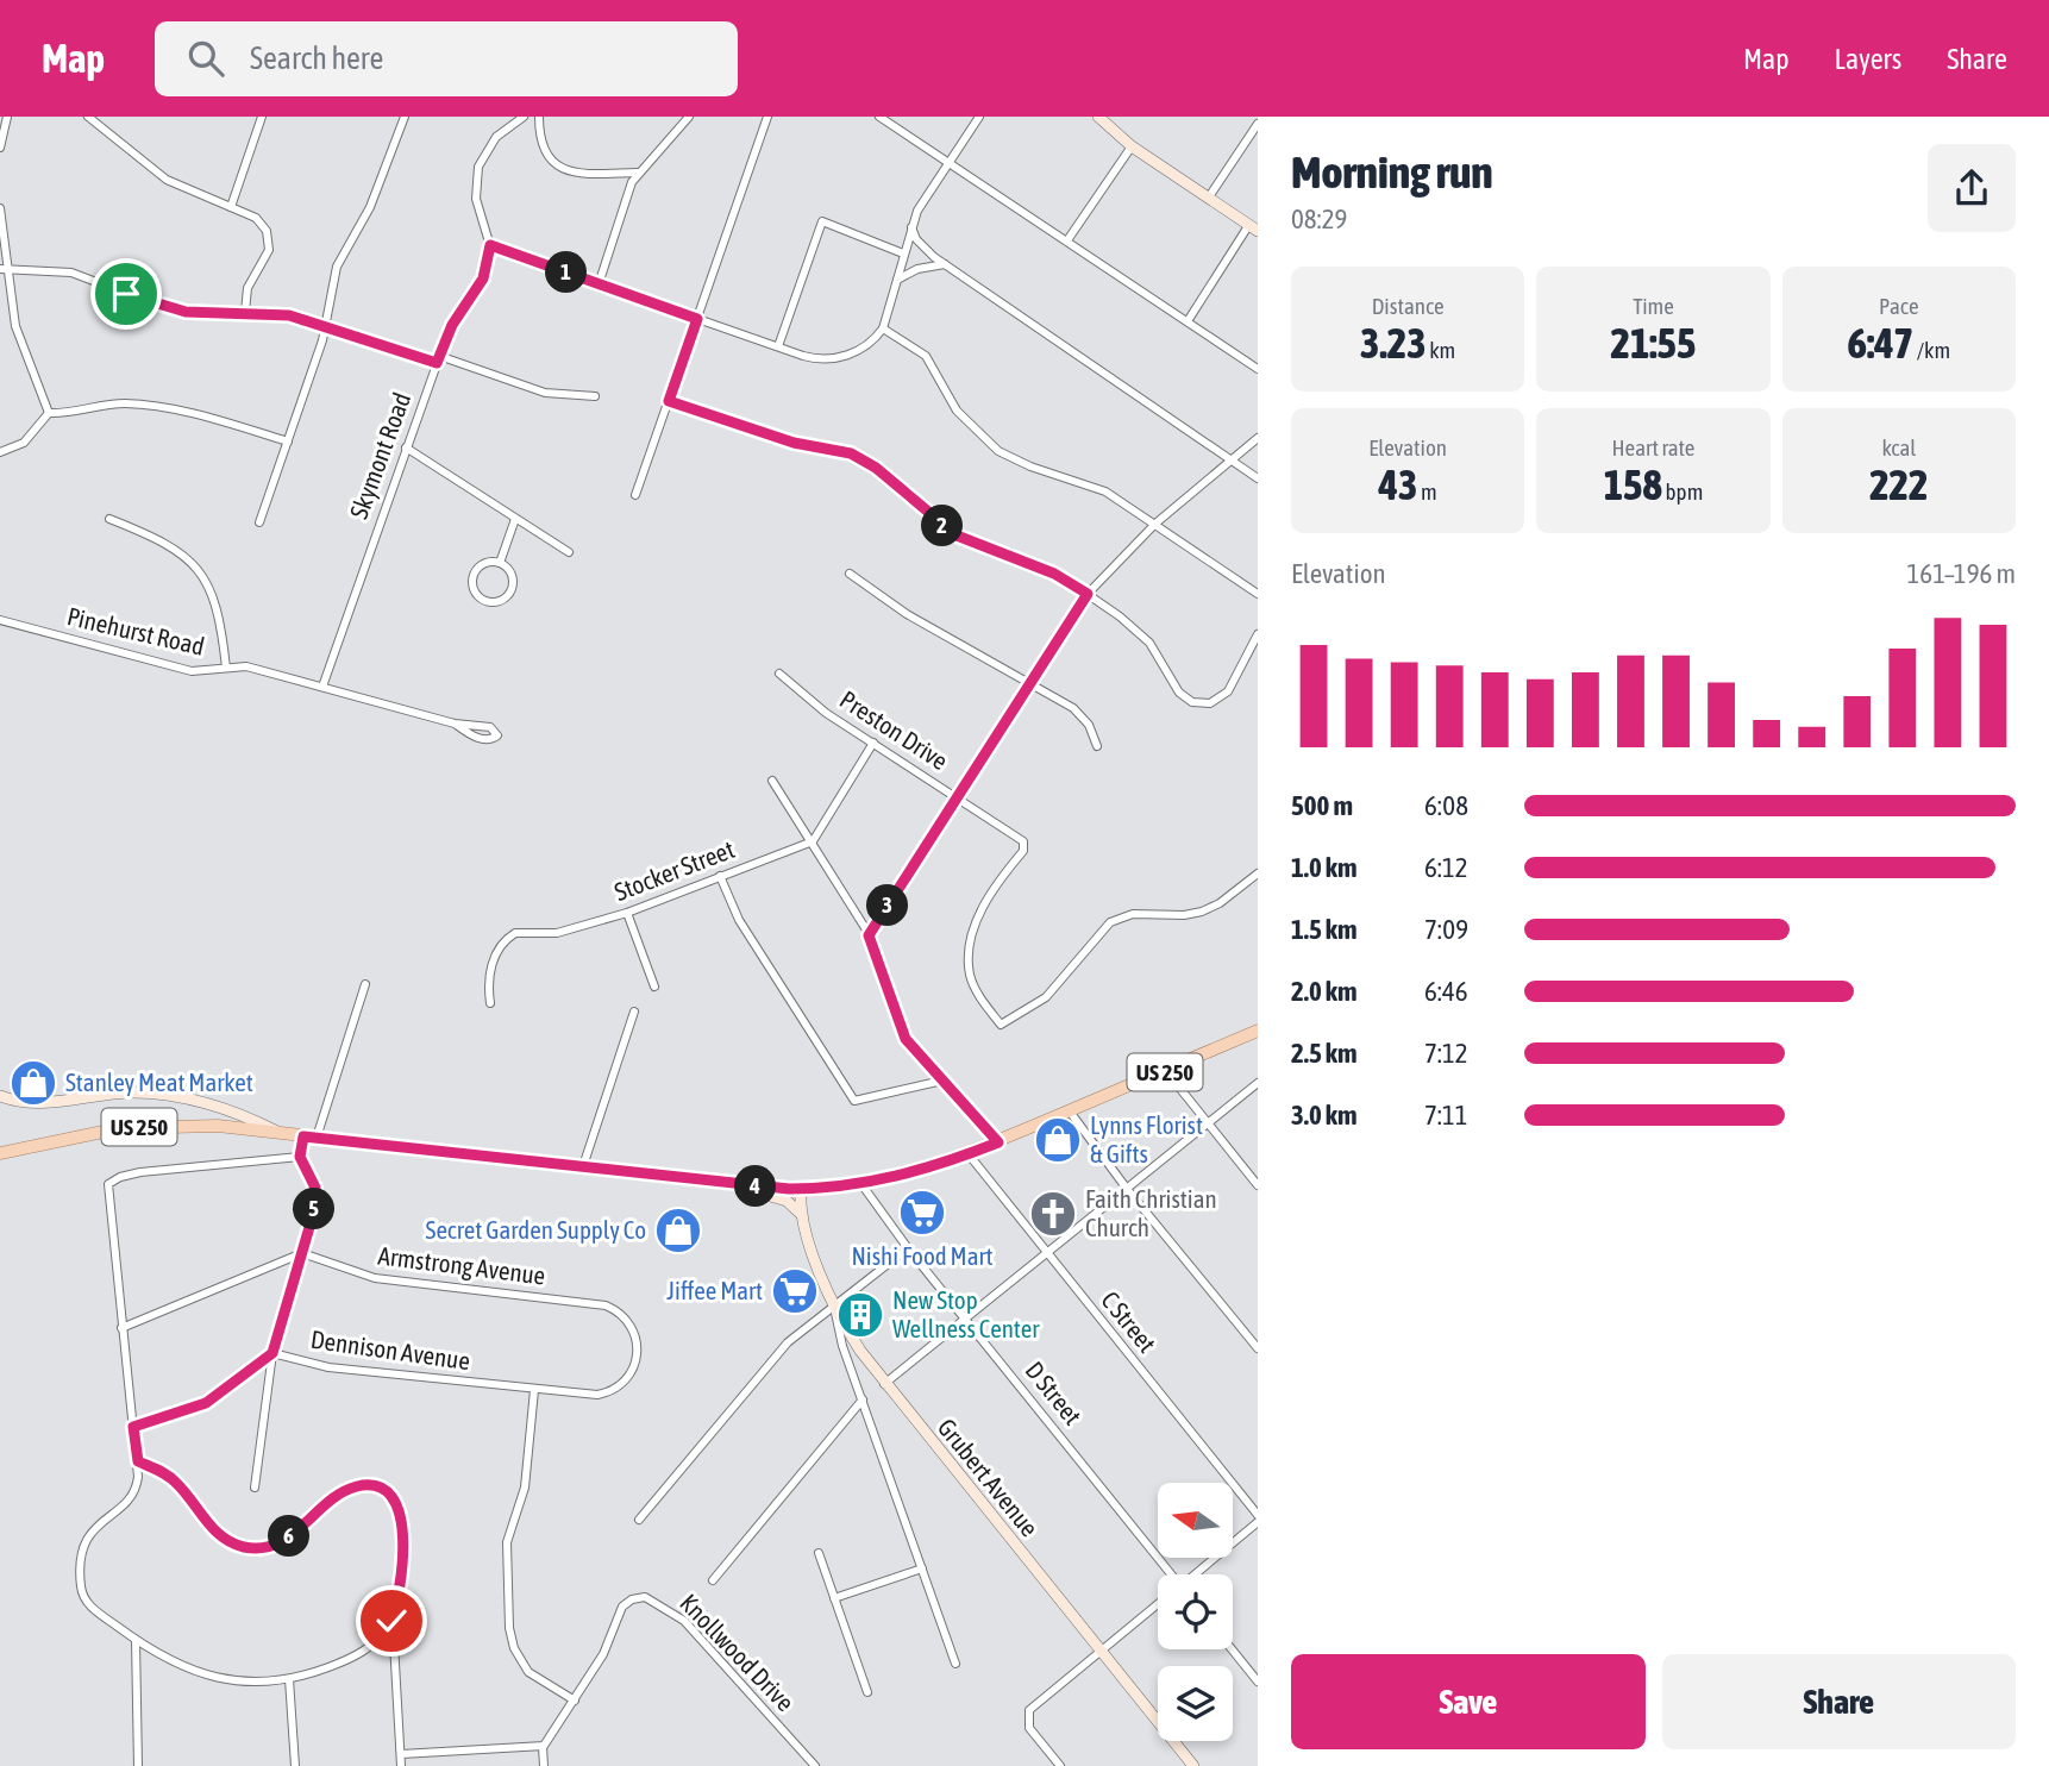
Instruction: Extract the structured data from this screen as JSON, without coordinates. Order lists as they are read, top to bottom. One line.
{"streets":{"main road":["US 250"],"street":["Skymont Road","Pinehurst Road","Preston Drive","Stocker Street","Armstrong Avenue","C Street","Dennison Avenue","D Street","Grubert Avenue","Knollwood Drive"]},"crossings":[["Skymont Road","Pinehurst Road"],["US 250","C Street"],["US 250","D Street"],["US 250","Grubert Avenue"],["Armstrong Avenue","Dennison Avenue"]],"places":{"shop":["Stanley Meat Market","Lynns Florist & Gifts","Secret Garden Supply Co"],"supermarket":["Nishi Food Mart","Jiffee Mart"],"church":["Faith Christian Church"],"building":["New Stop Wellness Center"]},"north":"left","page":{"header":"Map","search":"Search here","nav":["Map","Layers","Share"],"heading":["Morning run","08:29"],"pins":["1","2","3","4","5","6"],"stats":[["Distance","3.23 km"],["Time","21:55"],["Pace","6:47 /km"],["Elevation","43 m"],["Heart rate","158 bpm"],["kcal","222"]],"chart":["Elevation","161–196 m"],"list":[{"name":"500 m","note":"6:08"},{"name":"1.0 km","note":"6:12"},{"name":"1.5 km","note":"7:09"},{"name":"2.0 km","note":"6:46"},{"name":"2.5 km","note":"7:12"},{"name":"3.0 km","note":"7:11"}],"buttons":["Save","Share"]}}
